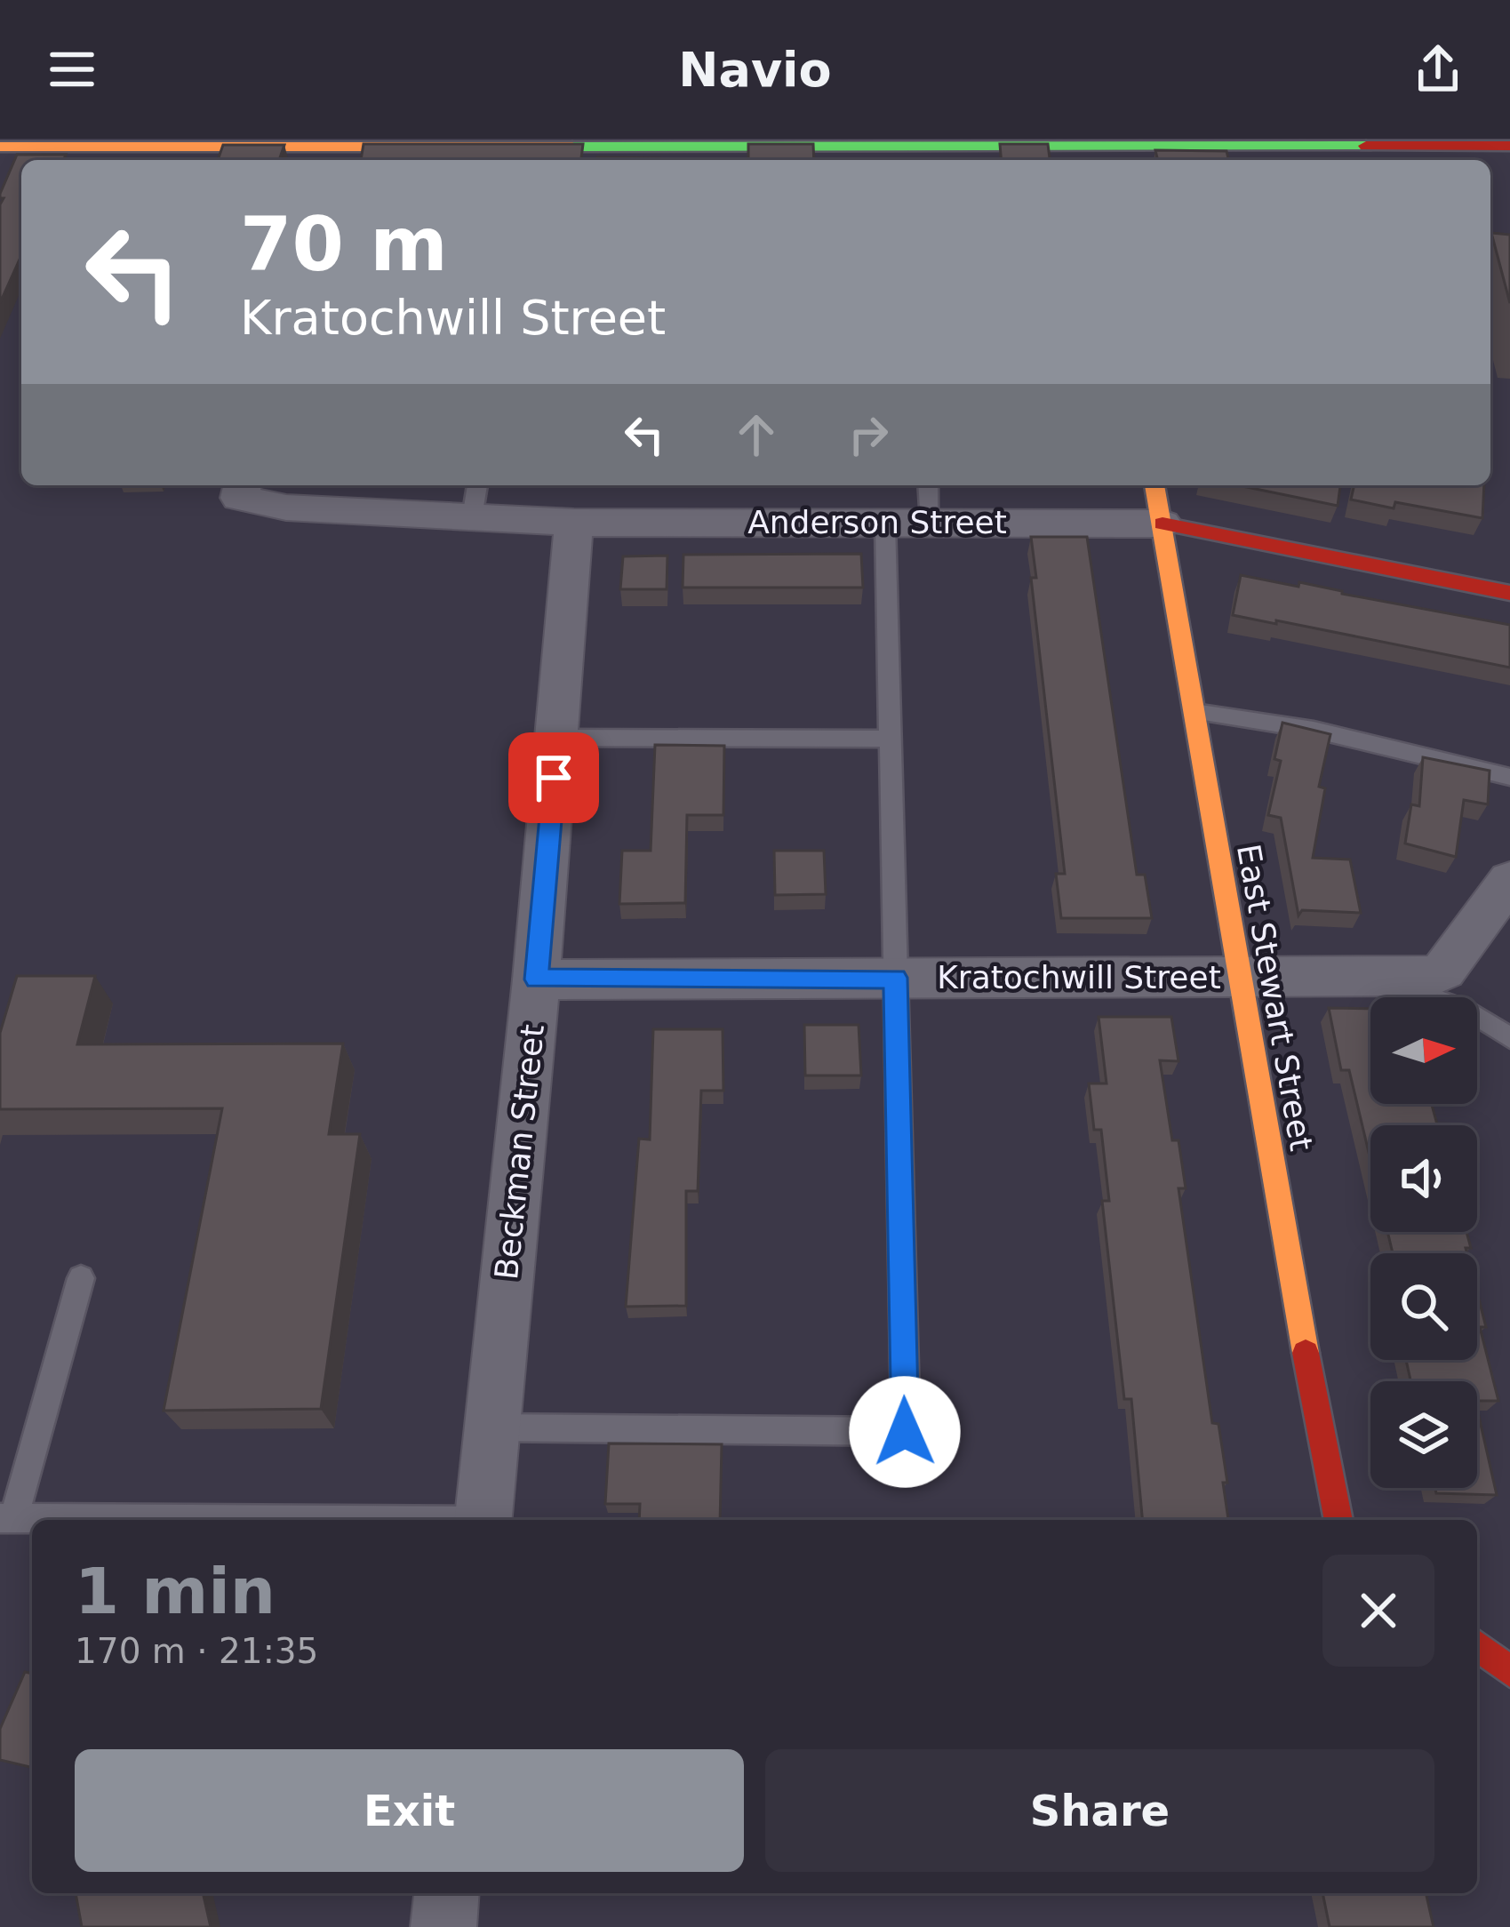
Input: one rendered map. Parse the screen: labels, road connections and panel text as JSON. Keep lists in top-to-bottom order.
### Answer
{
  "streets": {
    "street": [
      "Anderson Street",
      "Kratochwill Street",
      "East Stewart Street",
      "Beckman Street"
    ]
  },
  "crossings": [
    ["Anderson Street", "East Stewart Street"],
    ["Anderson Street", "Beckman Street"],
    ["Kratochwill Street", "East Stewart Street"],
    ["Kratochwill Street", "Beckman Street"]
  ],
  "north": "right",
  "page": {
    "header": "Navio",
    "turn": ["70 m", "Kratochwill Street"],
    "heading": ["1 min", "170 m · 21:35"],
    "buttons": ["Exit", "Share"]
  }
}
